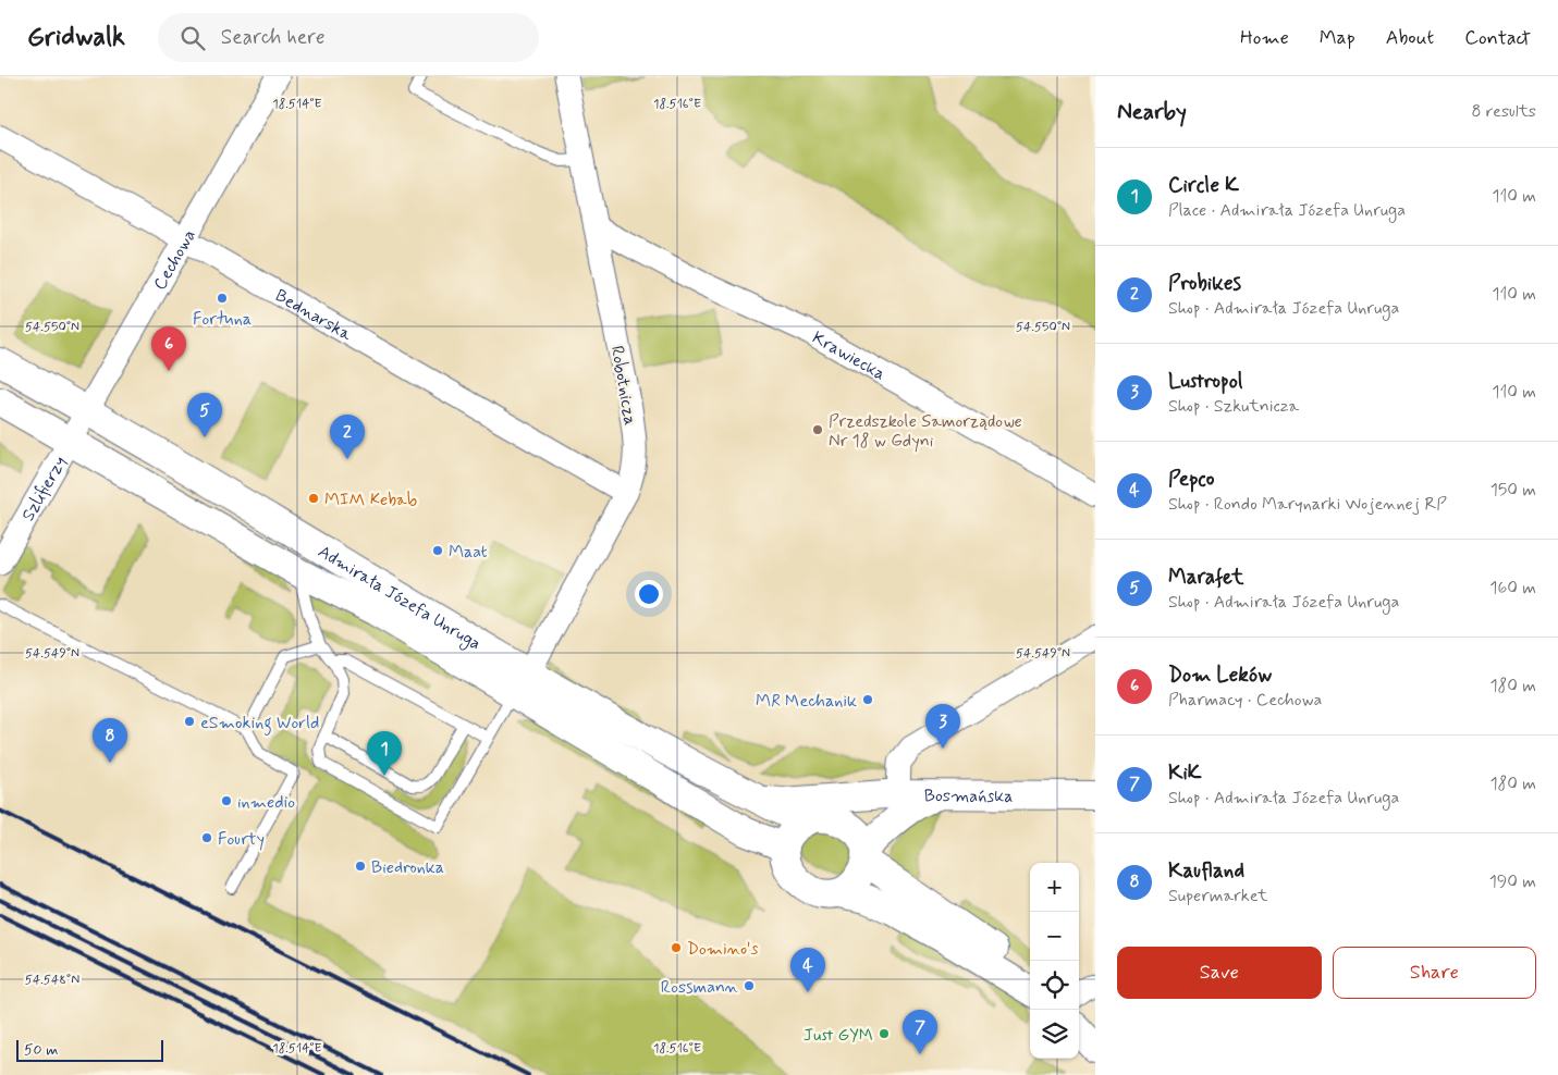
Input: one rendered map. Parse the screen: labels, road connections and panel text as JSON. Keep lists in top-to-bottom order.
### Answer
{
  "streets": {
    "street": [
      "Cechowa",
      "Bednarska",
      "Krawiecka",
      "Robotnicza",
      "Szlifierzy",
      "Admirała Józefa Unruga",
      "Bosmańska"
    ]
  },
  "crossings": [
    ["Cechowa", "Bednarska"],
    ["Cechowa", "Szlifierzy"],
    ["Cechowa", "Admirała Józefa Unruga"],
    ["Bednarska", "Robotnicza"],
    ["Krawiecka", "Robotnicza"],
    ["Robotnicza", "Admirała Józefa Unruga"],
    ["Szlifierzy", "Admirała Józefa Unruga"],
    ["Admirała Józefa Unruga", "Bosmańska"]
  ],
  "places": [
    "Fortuna",
    "Przedszkole Samorządowe Nr 18 w Gdyni",
    "MIM Kebab",
    "Maat",
    "MR Mechanik",
    "eSmoking World",
    "inmedio",
    "Fourty",
    "Biedronka",
    "Domino's",
    "Rossmann",
    "Just GYM"
  ],
  "scale_bar": "50 m",
  "page": {
    "header": "Gridwalk",
    "search": "Search here",
    "nav": [
      "Home",
      "Map",
      "About",
      "Contact"
    ],
    "heading": ["Nearby", "8 results"],
    "list": [
      {
        "mark": "1",
        "name": "Circle K",
        "note": "Place · Admirała Józefa Unruga",
        "value": "110 m"
      },
      {
        "mark": "2",
        "name": "Probikes",
        "note": "Shop · Admirała Józefa Unruga",
        "value": "110 m"
      },
      {
        "mark": "3",
        "name": "Lustropol",
        "note": "Shop · Szkutnicza",
        "value": "110 m"
      },
      {
        "mark": "4",
        "name": "Pepco",
        "note": "Shop · Rondo Marynarki Wojennej RP",
        "value": "150 m"
      },
      {
        "mark": "5",
        "name": "Marafet",
        "note": "Shop · Admirała Józefa Unruga",
        "value": "160 m"
      },
      {
        "mark": "6",
        "name": "Dom Leków",
        "note": "Pharmacy · Cechowa",
        "value": "180 m"
      },
      {
        "mark": "7",
        "name": "KiK",
        "note": "Shop · Admirała Józefa Unruga",
        "value": "180 m"
      },
      {
        "mark": "8",
        "name": "Kaufland",
        "note": "Supermarket",
        "value": "190 m"
      }
    ],
    "pins": [
      "6",
      "5",
      "2",
      "3",
      "8",
      "1",
      "4",
      "7"
    ],
    "map_buttons": ["+", "−"],
    "buttons": ["Save", "Share"],
    "scale": "50 m"
  },
  "coordinates": [
    "18.514°E",
    "18.516°E",
    "54.550°N",
    "54.549°N",
    "54.548°N"
  ]
}
